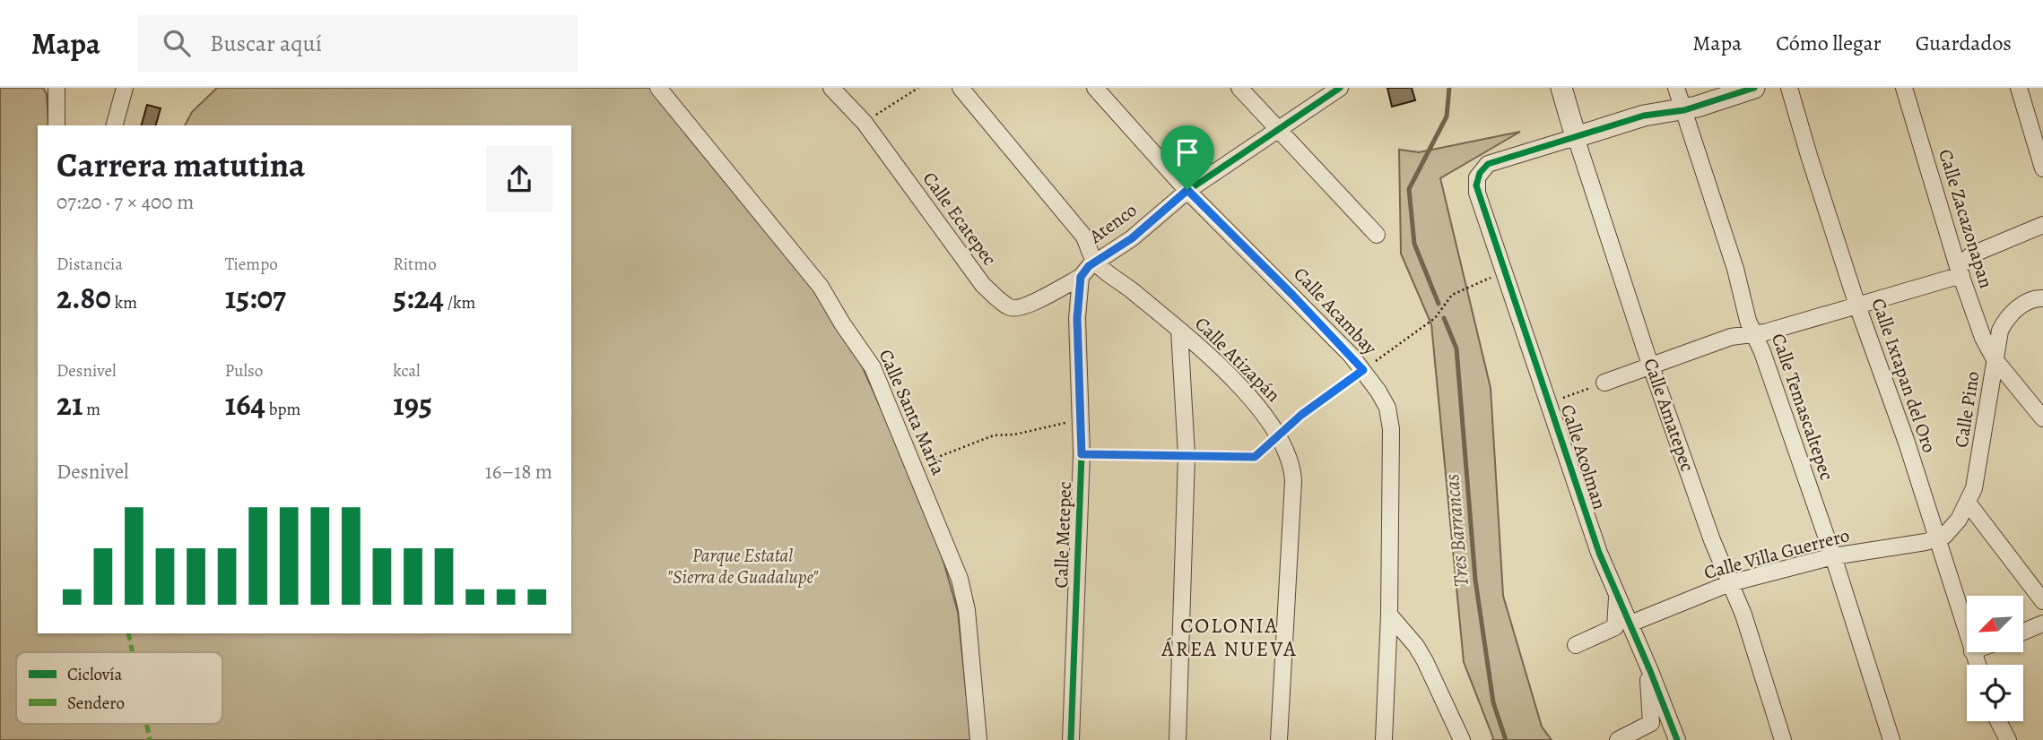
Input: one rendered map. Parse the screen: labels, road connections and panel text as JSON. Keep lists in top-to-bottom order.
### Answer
{
  "streets": {
    "street": [
      "Calle Ecatepec",
      "Calle Zacazonapan",
      "Atenco",
      "Calle Acambay",
      "Calle Atizapán",
      "Calle Ixtapan del Oro",
      "Calle Temascaltepec",
      "Calle Pino",
      "Calle Santa María",
      "Calle Amatepec",
      "Calle Acolman",
      "Calle Metepec",
      "Calle Villa Guerrero"
    ]
  },
  "crossings": [
    ["Calle Ecatepec", "Calle Metepec"],
    ["Calle Zacazonapan", "Calle Pino"],
    ["Atenco", "Calle Acambay"],
    ["Atenco", "Calle Atizapán"],
    ["Calle Ixtapan del Oro", "Calle Pino"],
    ["Calle Ixtapan del Oro", "Calle Villa Guerrero"],
    ["Calle Temascaltepec", "Calle Villa Guerrero"],
    ["Calle Pino", "Calle Villa Guerrero"],
    ["Calle Amatepec", "Calle Acolman"],
    ["Calle Amatepec", "Calle Villa Guerrero"],
    ["Calle Acolman", "Calle Villa Guerrero"]
  ],
  "districts": ["COLONIA ÁREA NUEVA"],
  "water": ["Tres Barrancas"],
  "parks": ["Parque Estatal \"Sierra de Guadalupe\""],
  "legend": ["Ciclovía", "Sendero"],
  "north": "bottom left",
  "page": {
    "header": "Mapa",
    "search": "Buscar aquí",
    "nav": ["Mapa", "Cómo llegar", "Guardados"],
    "heading": ["Carrera matutina", "07:20 · 7 × 400 m"],
    "stats": [
      ["Distancia", "2.80 km"],
      ["Tiempo", "15:07"],
      ["Ritmo", "5:24 /km"],
      ["Desnivel", "21 m"],
      ["Pulso", "164 bpm"],
      ["kcal", "195"]
    ],
    "chart": ["Desnivel", "16–18 m"]
  }
}
